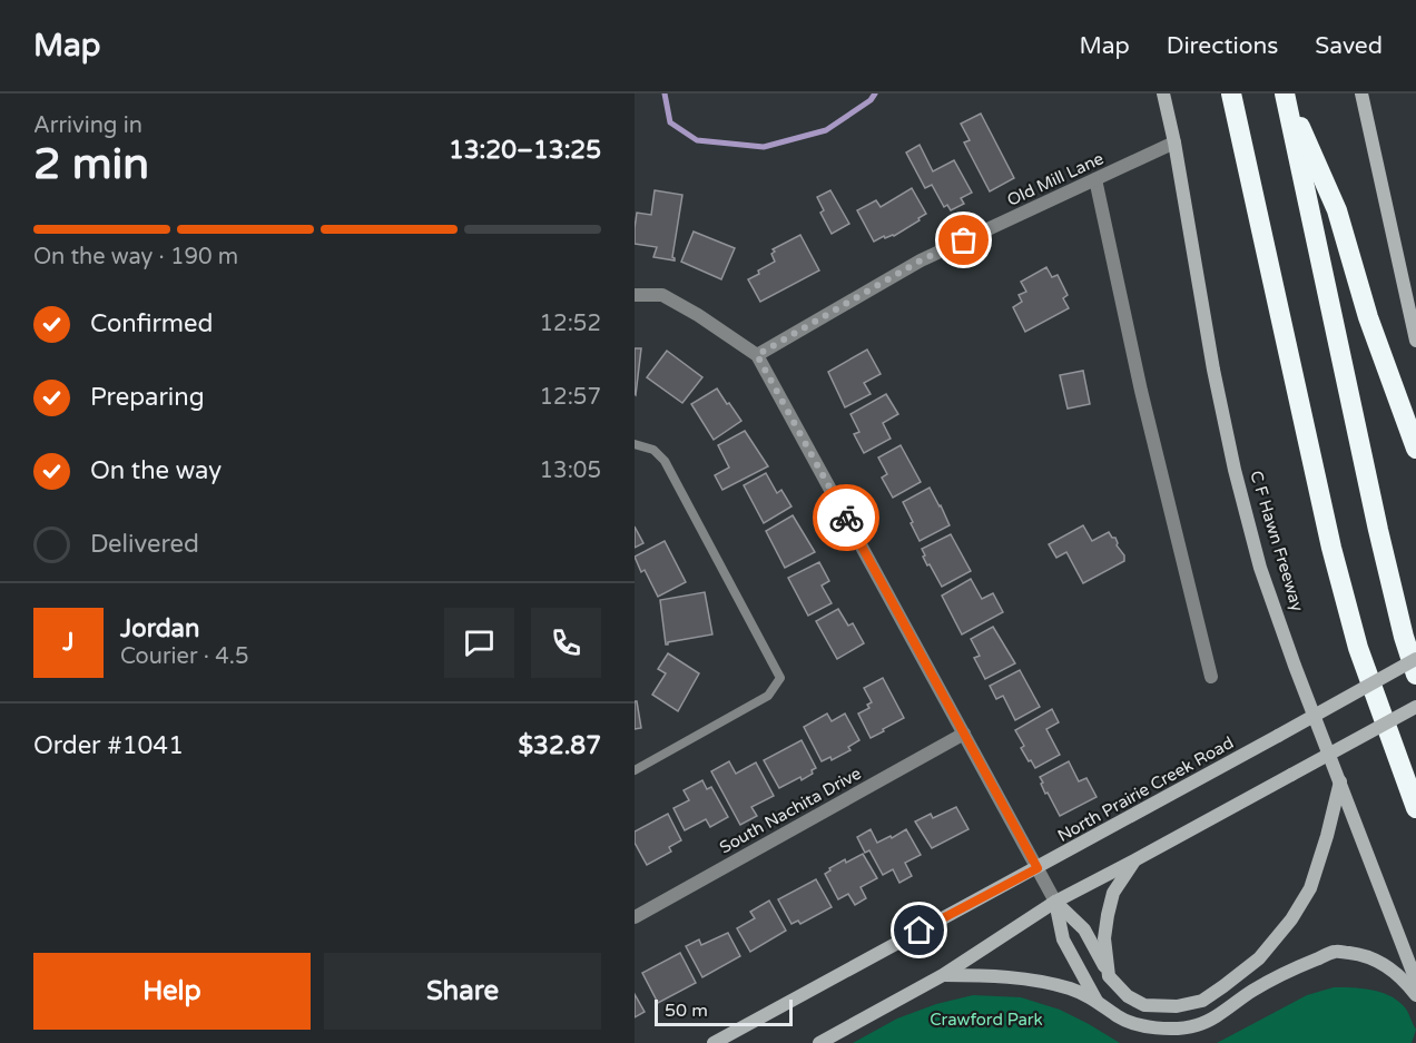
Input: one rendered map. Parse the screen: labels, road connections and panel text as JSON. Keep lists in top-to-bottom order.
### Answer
{
  "streets": {
    "main road": ["C F Hawn Freeway", "North Prairie Creek Road"],
    "street": ["Old Mill Lane", "South Nachita Drive"]
  },
  "crossings": [
    ["Old Mill Lane", "C F Hawn Freeway"]
  ],
  "parks": ["Crawford Park"],
  "scale_bar": "50 m",
  "page": {
    "header": "Map",
    "nav": ["Map", "Directions", "Saved"],
    "heading": ["2 min", "Arriving in", "13:20–13:25"],
    "panel": [
      "Jordan",
      "Courier · 4.5",
      "Order #1041",
      "$32.87"
    ],
    "bar": "On the way · 190 m",
    "list": [
      ["Confirmed", "12:52"],
      ["Preparing", "12:57"],
      ["On the way", "13:05"],
      "Delivered"
    ],
    "round": "J",
    "buttons": ["Help", "Share"],
    "scale": "50 m"
  }
}
